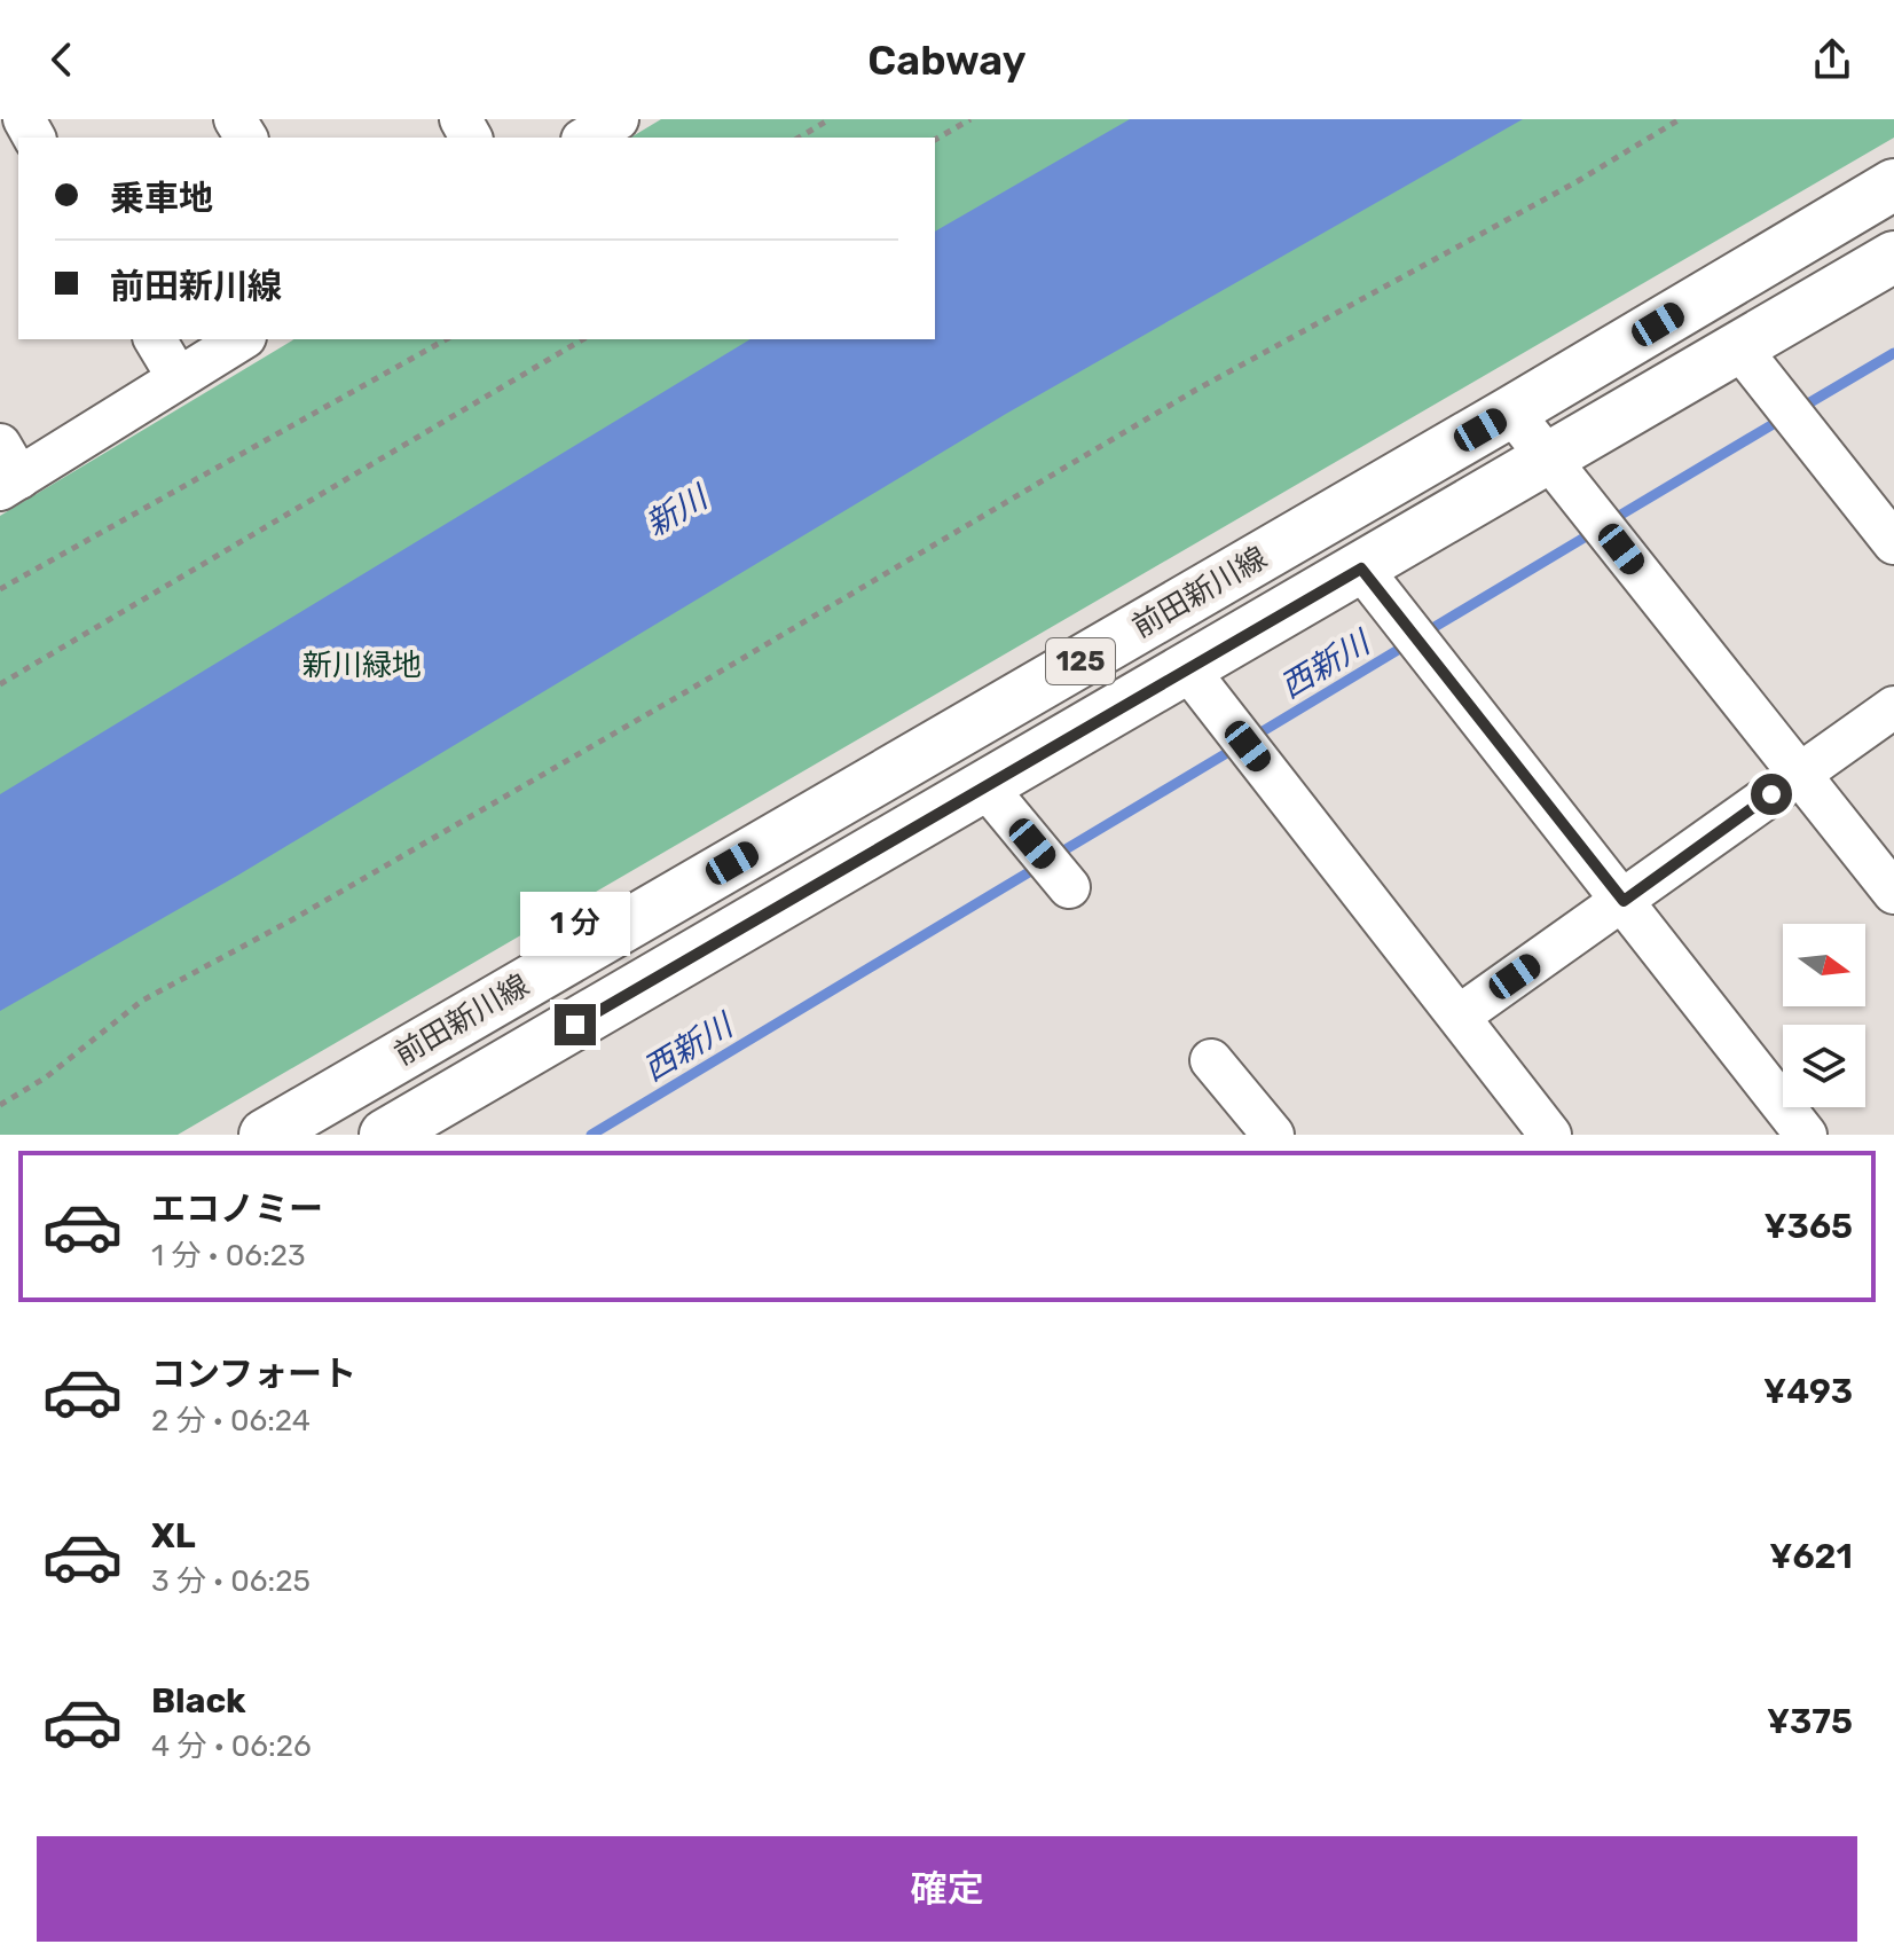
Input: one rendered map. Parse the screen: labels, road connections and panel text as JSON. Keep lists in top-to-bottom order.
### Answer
{
  "streets": {
    "main road": ["前田新川線", "125"]
  },
  "water": ["新川", "西新川"],
  "parks": ["新川緑地"],
  "north": "right",
  "page": {
    "header": "Cabway",
    "banner": ["乗車地", "前田新川線"],
    "bubble": "1 分",
    "list": [
      {
        "name": "エコノミー",
        "note": "1 分 · 06:23",
        "value": "¥365"
      },
      {
        "name": "コンフォート",
        "note": "2 分 · 06:24",
        "value": "¥493"
      },
      {
        "name": "XL",
        "note": "3 分 · 06:25",
        "value": "¥621"
      },
      {
        "name": "Black",
        "note": "4 分 · 06:26",
        "value": "¥375"
      }
    ],
    "buttons": "確定"
  }
}
